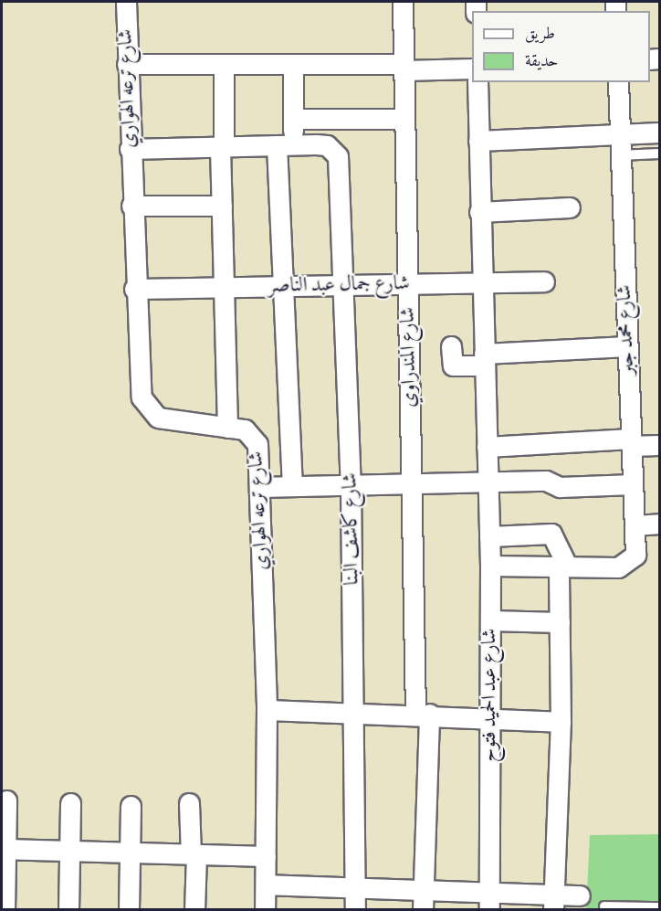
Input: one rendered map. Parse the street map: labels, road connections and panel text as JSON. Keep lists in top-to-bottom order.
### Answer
{
  "streets": {
    "street": [
      "شارع ترعه الهواري",
      "شارع جمال عبد الناصر",
      "شارع محمد جبر",
      "شارع المندراوي",
      "شارع كاشف البنا",
      "شارع عبد الحميد فتوح"
    ]
  },
  "crossings": [
    ["شارع ترعه الهواري", "شارع جمال عبد الناصر"],
    ["شارع جمال عبد الناصر", "شارع المندراوي"],
    ["شارع جمال عبد الناصر", "شارع كاشف البنا"],
    ["شارع جمال عبد الناصر", "شارع عبد الحميد فتوح"]
  ],
  "legend": ["طريق", "حديقة"]
}
